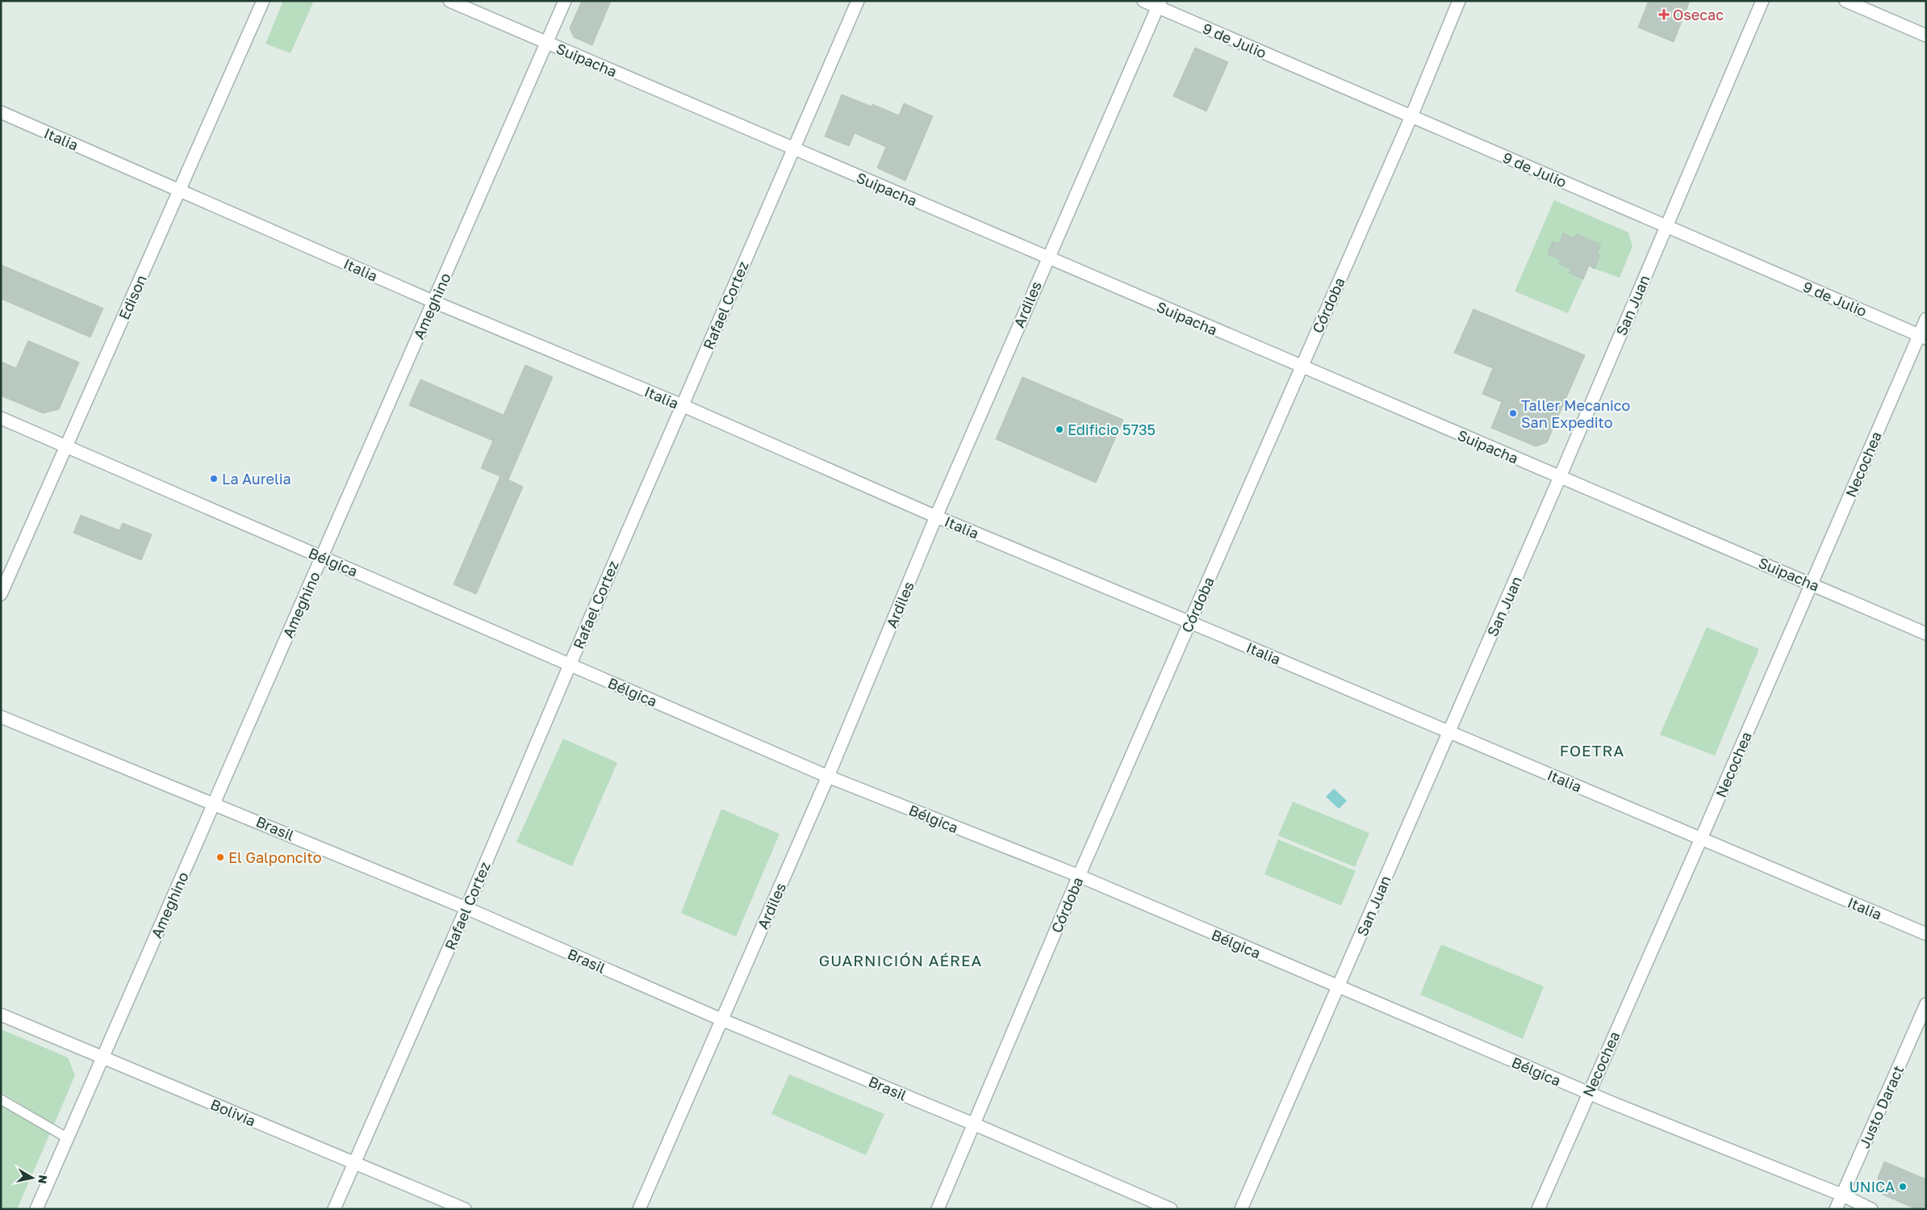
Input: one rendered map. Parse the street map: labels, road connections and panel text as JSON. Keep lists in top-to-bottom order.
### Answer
{
  "streets": {
    "street": [
      "9 de Julio",
      "Suipacha",
      "Italia",
      "Edison",
      "Ardiles",
      "Rafael Cortez",
      "Córdoba",
      "San Juan",
      "Ameghino",
      "Necochea",
      "Bélgica",
      "Brasil",
      "Justo Daract",
      "Bolivia"
    ]
  },
  "crossings": [
    ["9 de Julio", "Ardiles"],
    ["9 de Julio", "Córdoba"],
    ["9 de Julio", "San Juan"],
    ["9 de Julio", "Necochea"],
    ["Suipacha", "Ardiles"],
    ["Suipacha", "Rafael Cortez"],
    ["Suipacha", "Córdoba"],
    ["Suipacha", "San Juan"],
    ["Suipacha", "Ameghino"],
    ["Suipacha", "Necochea"],
    ["Italia", "Edison"],
    ["Italia", "Ardiles"],
    ["Italia", "Rafael Cortez"],
    ["Italia", "Córdoba"],
    ["Italia", "San Juan"],
    ["Italia", "Ameghino"],
    ["Italia", "Necochea"],
    ["Edison", "Bélgica"],
    ["Ardiles", "Bélgica"],
    ["Ardiles", "Brasil"],
    ["Rafael Cortez", "Bélgica"],
    ["Rafael Cortez", "Brasil"],
    ["Rafael Cortez", "Bolivia"],
    ["Córdoba", "Bélgica"],
    ["Córdoba", "Brasil"],
    ["San Juan", "Bélgica"],
    ["Ameghino", "Bélgica"],
    ["Ameghino", "Brasil"],
    ["Ameghino", "Bolivia"],
    ["Necochea", "Bélgica"],
    ["Bélgica", "Justo Daract"]
  ],
  "districts": ["FOETRA", "GUARNICIÓN AÉREA"],
  "places": {
    "health": ["Osecac"],
    "other": [
      "Taller Mecanico San Expedito",
      "Edificio 5735",
      "La Aurelia",
      "El Galponcito",
      "UNICA"
    ]
  },
  "north": "right"
}
